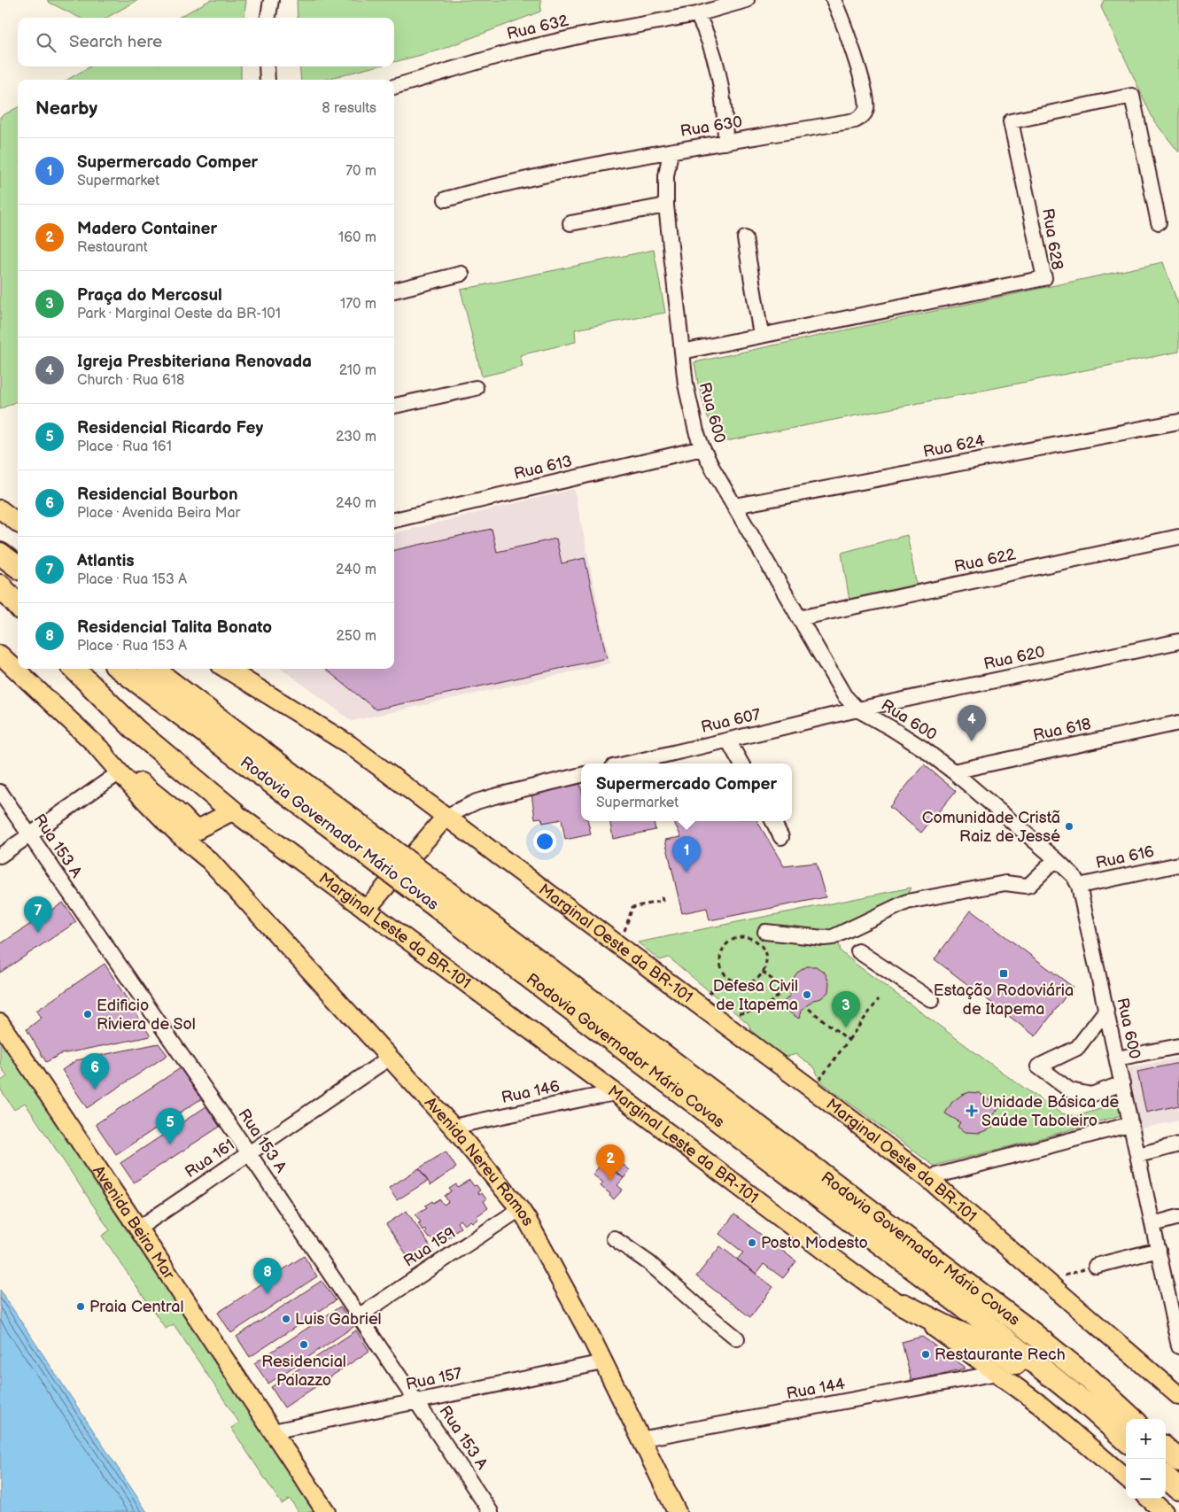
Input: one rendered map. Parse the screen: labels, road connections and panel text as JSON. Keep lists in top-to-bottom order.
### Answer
{
  "streets": {
    "highway": ["Rodovia Governador Mário Covas"],
    "main road": [
      "Marginal Leste da BR-101",
      "Marginal Oeste da BR-101",
      "Avenida Nereu Ramos",
      "Avenida Beira Mar"
    ],
    "street": [
      "Rua 632",
      "Rua 630",
      "Rua 628",
      "Rua 600",
      "Rua 624",
      "Rua 613",
      "Rua 622",
      "Rua 620",
      "Rua 607",
      "Rua 618",
      "Rua 153 A",
      "Rua 616",
      "Rua 146",
      "Rua 161",
      "Rua 159",
      "Rua 157",
      "Rua 144"
    ]
  },
  "crossings": [
    ["Rua 630", "Rua 600"],
    ["Rua 628", "Rua 600"],
    ["Rua 600", "Rua 624"],
    ["Rua 600", "Rua 613"],
    ["Rua 600", "Rua 622"],
    ["Rua 600", "Rua 620"],
    ["Rua 600", "Rua 607"],
    ["Rua 600", "Rua 618"],
    ["Rua 600", "Rua 616"],
    ["Rua 620", "Rua 607"],
    ["Rua 153 A", "Rua 161"],
    ["Rua 153 A", "Rua 159"],
    ["Rua 153 A", "Rua 157"],
    ["Marginal Leste da BR-101", "Rua 146"],
    ["Marginal Leste da BR-101", "Rua 144"],
    ["Rua 146", "Avenida Nereu Ramos"],
    ["Rua 161", "Avenida Nereu Ramos"],
    ["Rua 161", "Avenida Beira Mar"],
    ["Avenida Nereu Ramos", "Rua 159"],
    ["Avenida Nereu Ramos", "Rua 157"],
    ["Avenida Nereu Ramos", "Rua 144"],
    ["Avenida Beira Mar", "Rua 157"]
  ],
  "places": {
    "other": [
      "Comunidade Cristã Raiz de Jessé",
      "Defesa Civil de Itapema",
      "Edificio Riviera de Sol",
      "Posto Modesto",
      "Praia Central",
      "Luis Gabriel",
      "Residencial Palazzo",
      "Restaurante Rech"
    ],
    "transit": ["Estação Rodoviária de Itapema"],
    "health": ["Unidade Básica de Saúde Taboleiro"]
  },
  "page": {
    "search": "Search here",
    "heading": ["Nearby", "8 results"],
    "list": [
      {
        "mark": "1",
        "name": "Supermercado Comper",
        "note": "Supermarket",
        "value": "70 m"
      },
      {
        "mark": "2",
        "name": "Madero Container",
        "note": "Restaurant",
        "value": "160 m"
      },
      {
        "mark": "3",
        "name": "Praça do Mercosul",
        "note": "Park · Marginal Oeste da BR-101",
        "value": "170 m"
      },
      {
        "mark": "4",
        "name": "Igreja Presbiteriana Renovada",
        "note": "Church · Rua 618",
        "value": "210 m"
      },
      {
        "mark": "5",
        "name": "Residencial Ricardo Fey",
        "note": "Place · Rua 161",
        "value": "230 m"
      },
      {
        "mark": "6",
        "name": "Residencial Bourbon",
        "note": "Place · Avenida Beira Mar",
        "value": "240 m"
      },
      {
        "mark": "7",
        "name": "Atlantis",
        "note": "Place · Rua 153 A",
        "value": "240 m"
      },
      {
        "mark": "8",
        "name": "Residencial Talita Bonato",
        "note": "Place · Rua 153 A",
        "value": "250 m"
      }
    ],
    "pins": [
      "4",
      "1",
      "7",
      "3",
      "6",
      "5",
      "2",
      "8"
    ],
    "popup": ["Supermercado Comper", "Supermarket"],
    "map_buttons": ["+", "−"]
  }
}
